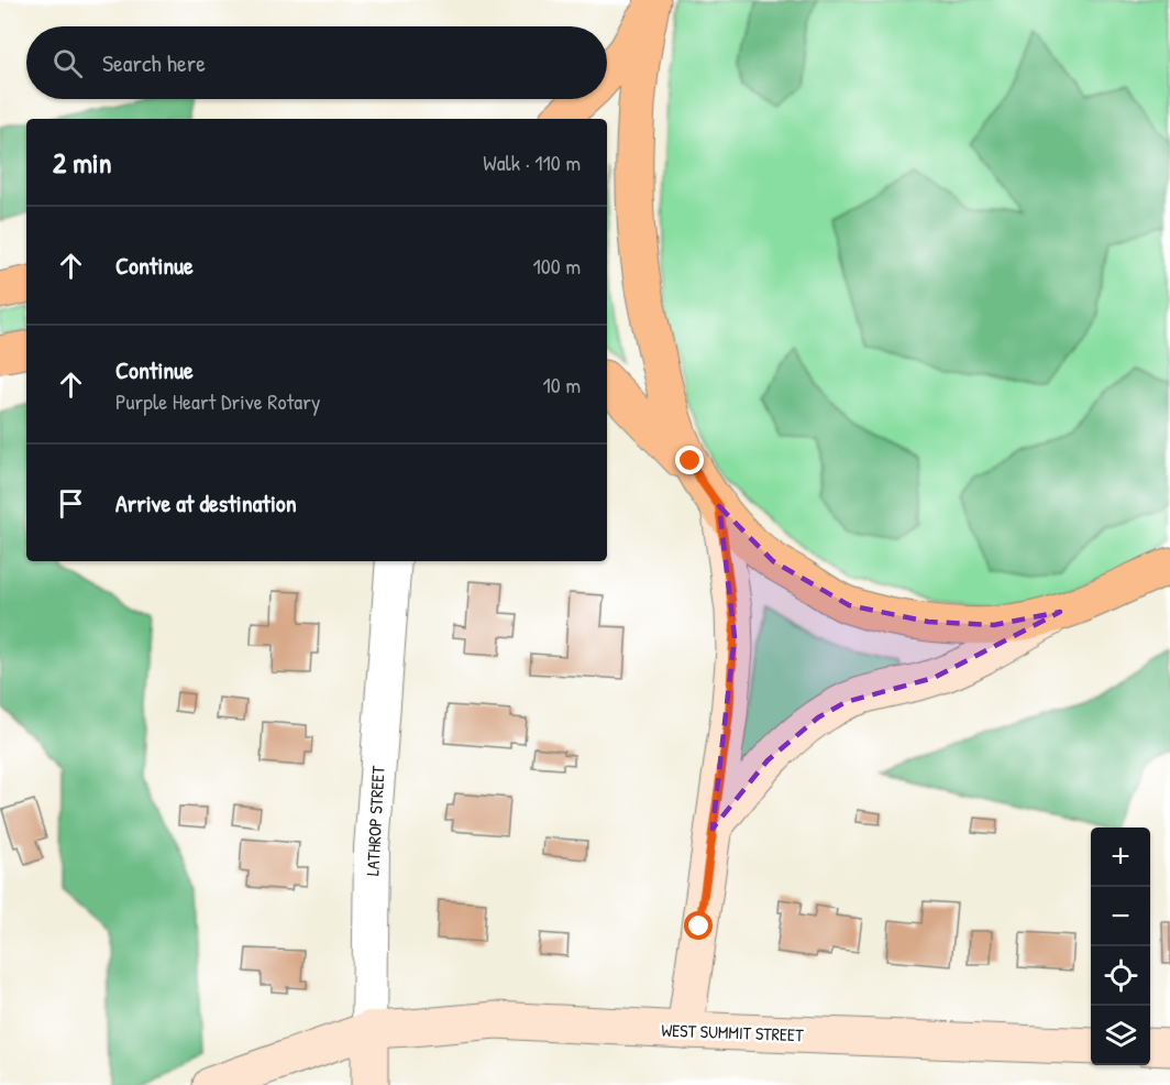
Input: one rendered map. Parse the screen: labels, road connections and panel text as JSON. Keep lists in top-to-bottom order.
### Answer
{
  "streets": {
    "street": ["LATHROP STREET", "WEST SUMMIT STREET"]
  },
  "crossings": [
    ["LATHROP STREET", "WEST SUMMIT STREET"]
  ],
  "page": {
    "search": "Search here",
    "heading": ["2 min", "Walk · 110 m"],
    "list": [
      ["Continue", "100 m"],
      ["Continue", "Purple Heart Drive Rotary", "10 m"],
      "Arrive at destination"
    ],
    "map_buttons": ["+", "−"]
  }
}
